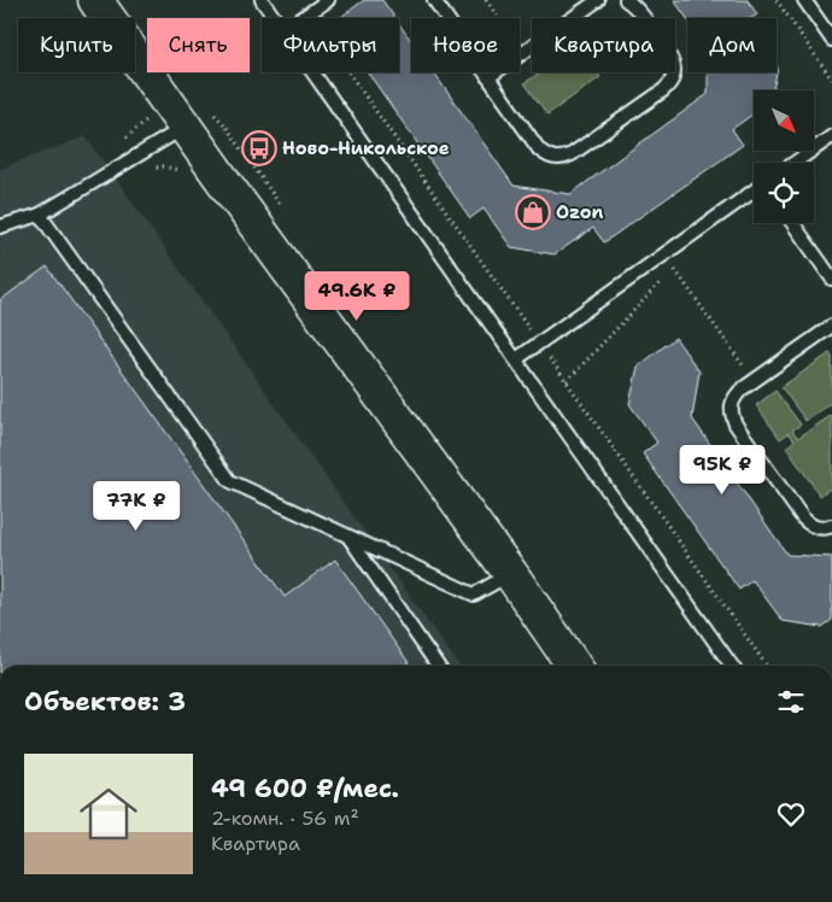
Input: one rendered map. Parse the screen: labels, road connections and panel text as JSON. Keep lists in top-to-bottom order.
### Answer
{
  "places": {
    "bus stop": ["Ново-Никольское"],
    "shop": ["Ozon"]
  },
  "north": "bottom right",
  "page": {
    "chip": [
      "Купить",
      "Снять",
      "Фильтры",
      "Новое",
      "Квартира",
      "Дом"
    ],
    "price": ["49.6K ₽", "95K ₽", "77K ₽"],
    "heading": "Объектов: 3",
    "list": [
      {
        "name": "49 600 ₽/мес.",
        "note": "2-комн. · 56 m² · Квартира"
      }
    ]
  }
}
